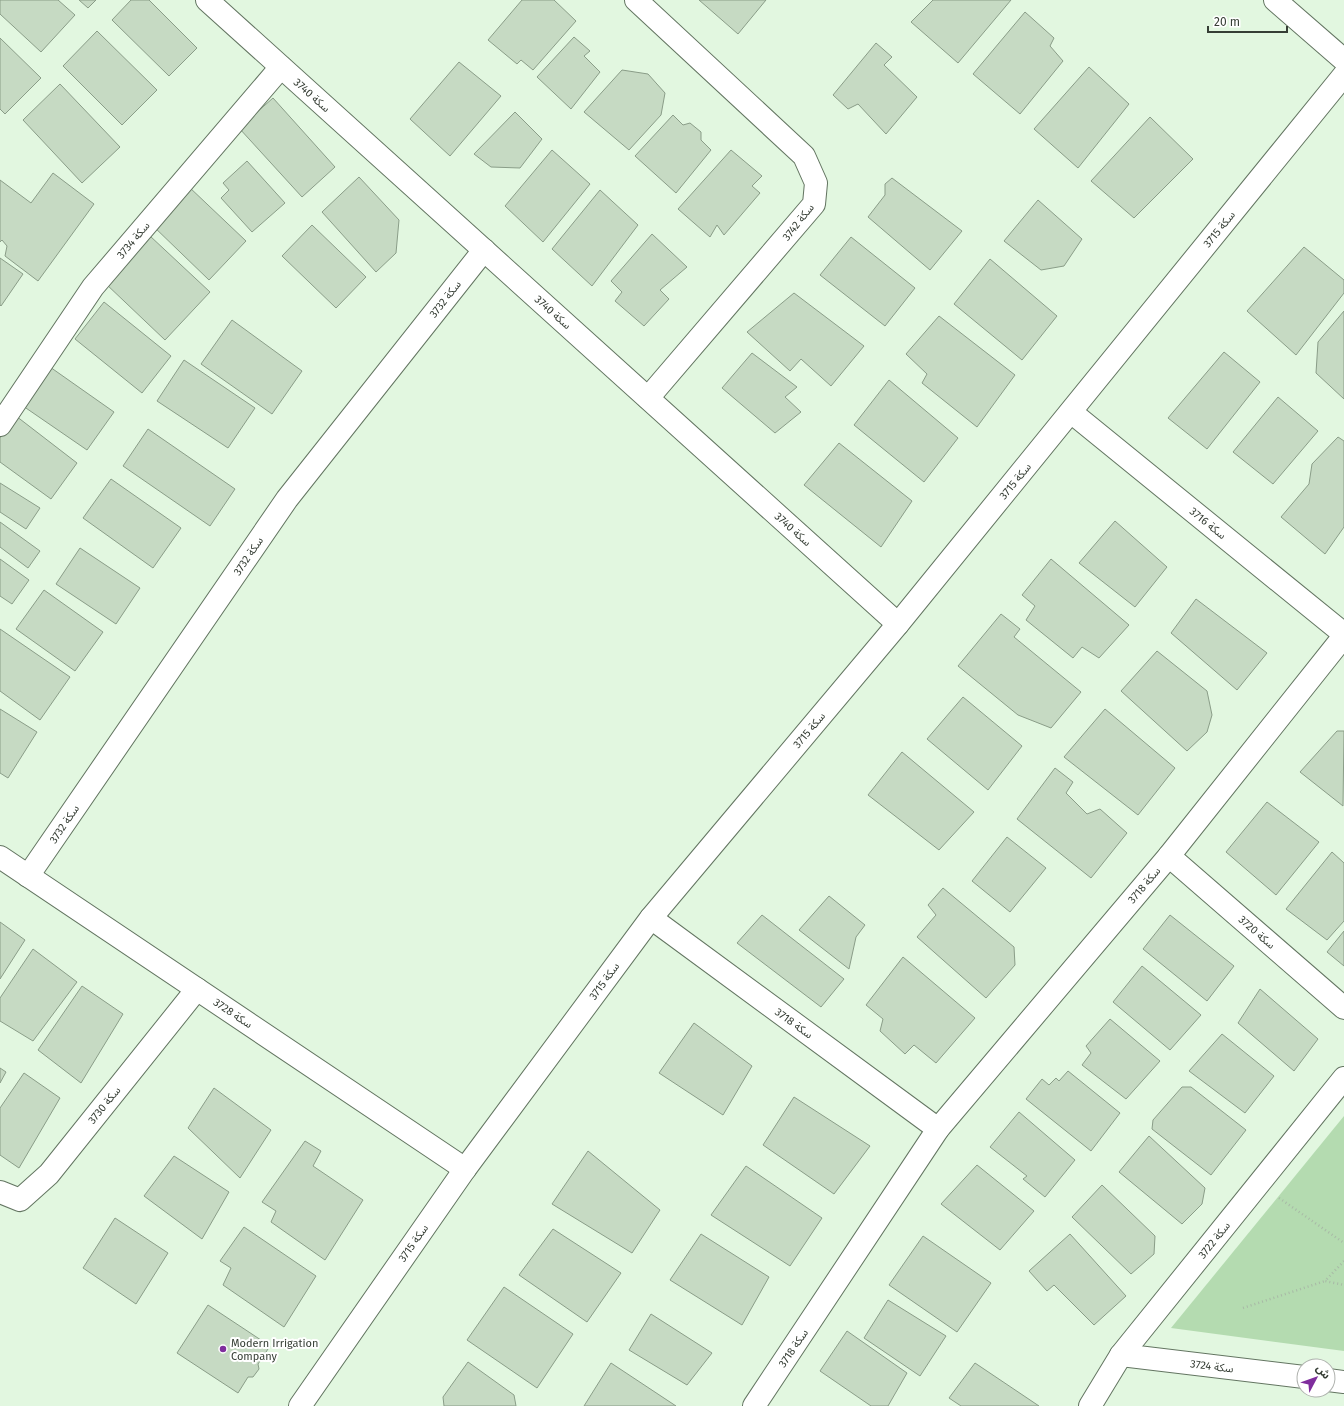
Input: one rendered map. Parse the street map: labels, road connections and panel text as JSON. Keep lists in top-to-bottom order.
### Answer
{
  "streets": {
    "street": [
      "سكة 3740",
      "سكة 3742",
      "سكة 3715",
      "سكة 3734",
      "سكة 3732",
      "سكة 3716",
      "سكة 3718",
      "سكة 3720",
      "سكة 3728",
      "سكة 3730",
      "سكة 3722",
      "سكة 3724"
    ]
  },
  "crossings": [
    ["سكة 3740", "سكة 3742"],
    ["سكة 3740", "سكة 3715"],
    ["سكة 3740", "سكة 3734"],
    ["سكة 3740", "سكة 3732"],
    ["سكة 3715", "سكة 3716"],
    ["سكة 3715", "سكة 3718"],
    ["سكة 3715", "سكة 3728"],
    ["سكة 3732", "سكة 3728"],
    ["سكة 3716", "سكة 3718"],
    ["سكة 3718", "سكة 3720"],
    ["سكة 3728", "سكة 3730"],
    ["سكة 3722", "سكة 3724"]
  ],
  "places": ["Modern Irrigation Company"],
  "scale_bar": "20 m",
  "north": "top right"
}
